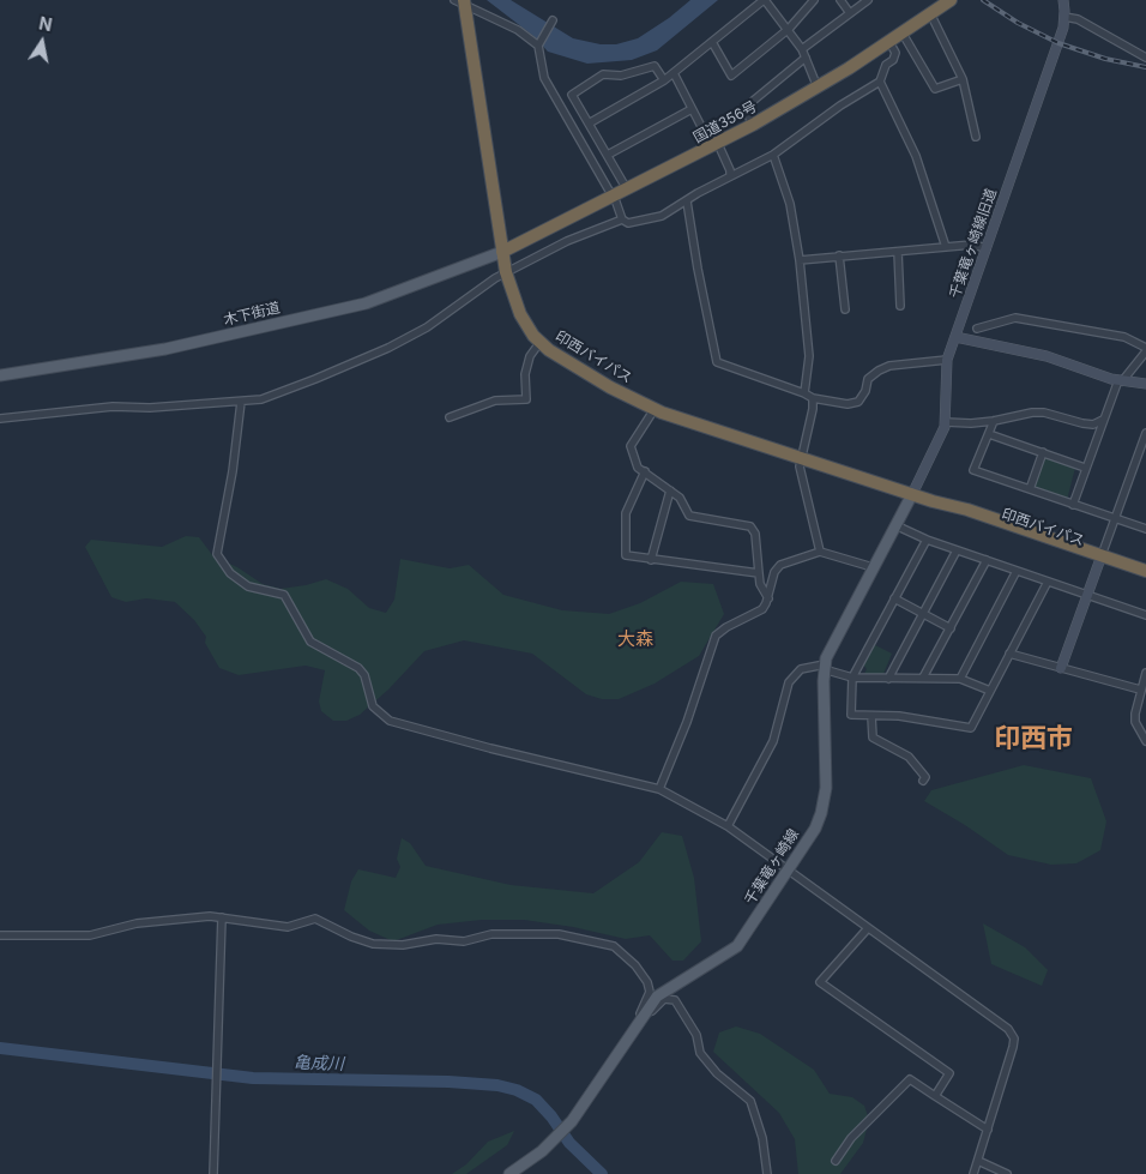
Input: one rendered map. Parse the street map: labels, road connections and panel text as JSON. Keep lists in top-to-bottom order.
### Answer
{
  "streets": {
    "highway": ["国道356号", "印西バイパス"],
    "main road": ["木下街道", "千葉竜ヶ崎線"],
    "street": ["千葉竜ヶ崎線旧道"]
  },
  "crossings": [
    ["国道356号", "木下街道"],
    ["国道356号", "印西バイパス"],
    ["千葉竜ヶ崎線旧道", "印西バイパス"],
    ["千葉竜ヶ崎線旧道", "千葉竜ヶ崎線"],
    ["木下街道", "印西バイパス"],
    ["印西バイパス", "千葉竜ヶ崎線"]
  ],
  "districts": ["大森", "印西市"],
  "water": ["亀成川"],
  "north": "top"
}
